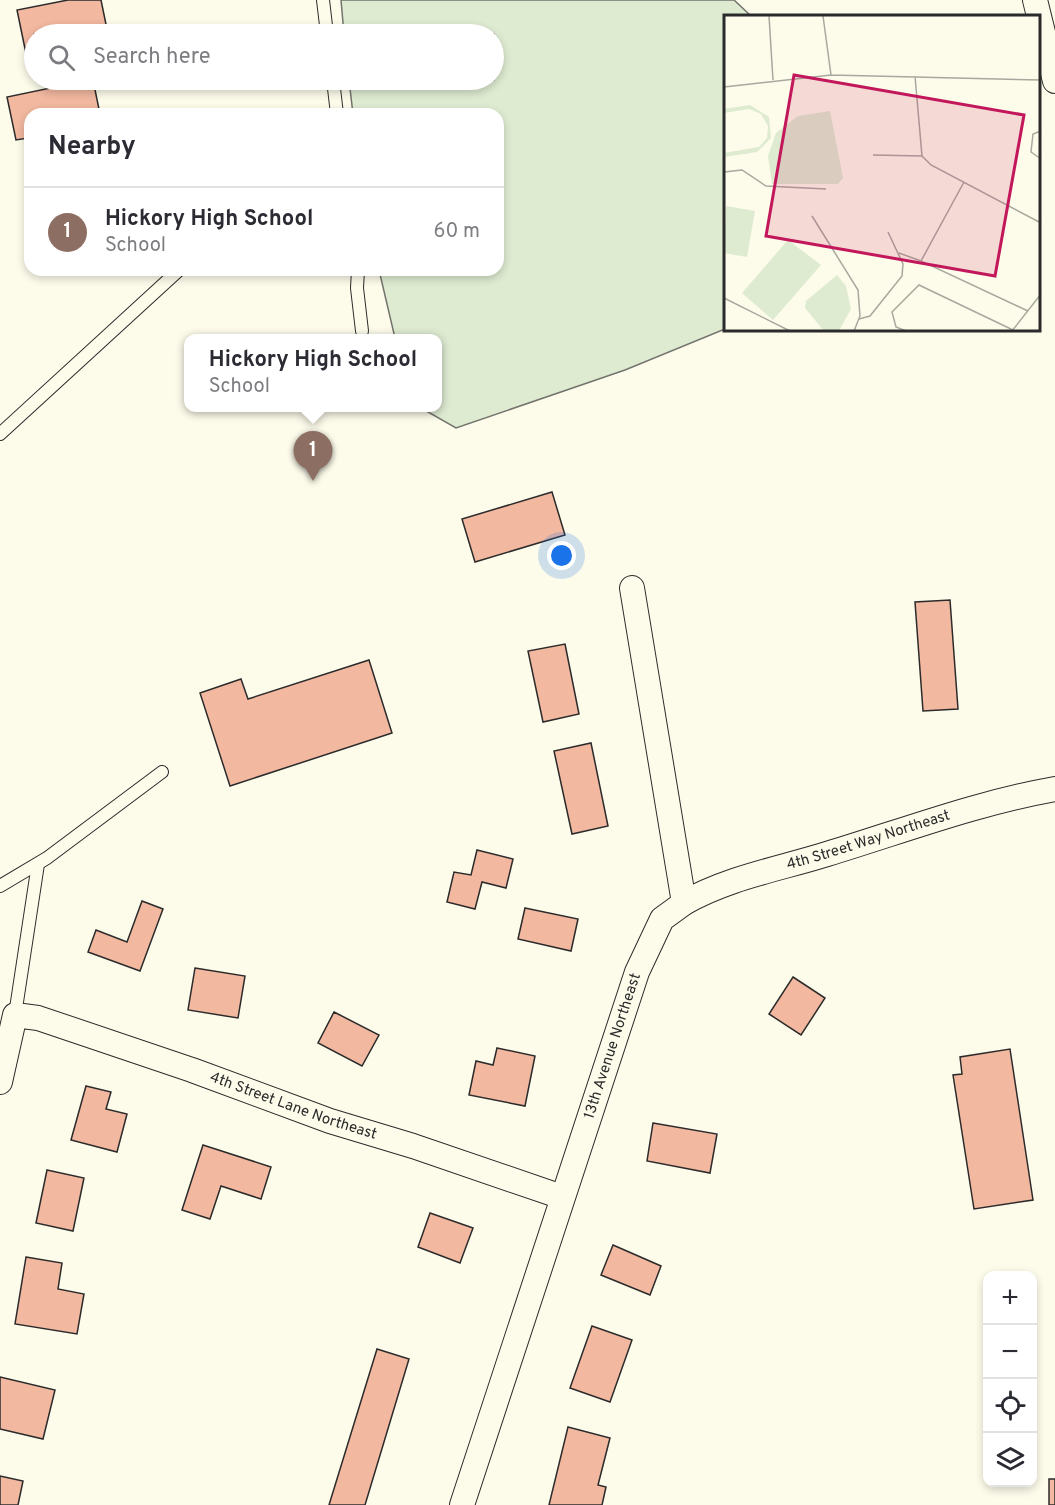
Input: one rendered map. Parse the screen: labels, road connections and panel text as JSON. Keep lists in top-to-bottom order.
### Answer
{
  "streets": {
    "street": ["4th Street Way Northeast", "13th Avenue Northeast", "4th Street Lane Northeast"]
  },
  "crossings": [
    ["4th Street Way Northeast", "13th Avenue Northeast"],
    ["13th Avenue Northeast", "4th Street Lane Northeast"]
  ],
  "page": {
    "search": "Search here",
    "heading": "Nearby",
    "list": [
      {
        "mark": "1",
        "name": "Hickory High School",
        "note": "School",
        "value": "60 m"
      }
    ],
    "popup": ["Hickory High School", "School"],
    "pins": "1",
    "map_buttons": ["+", "−"]
  }
}
